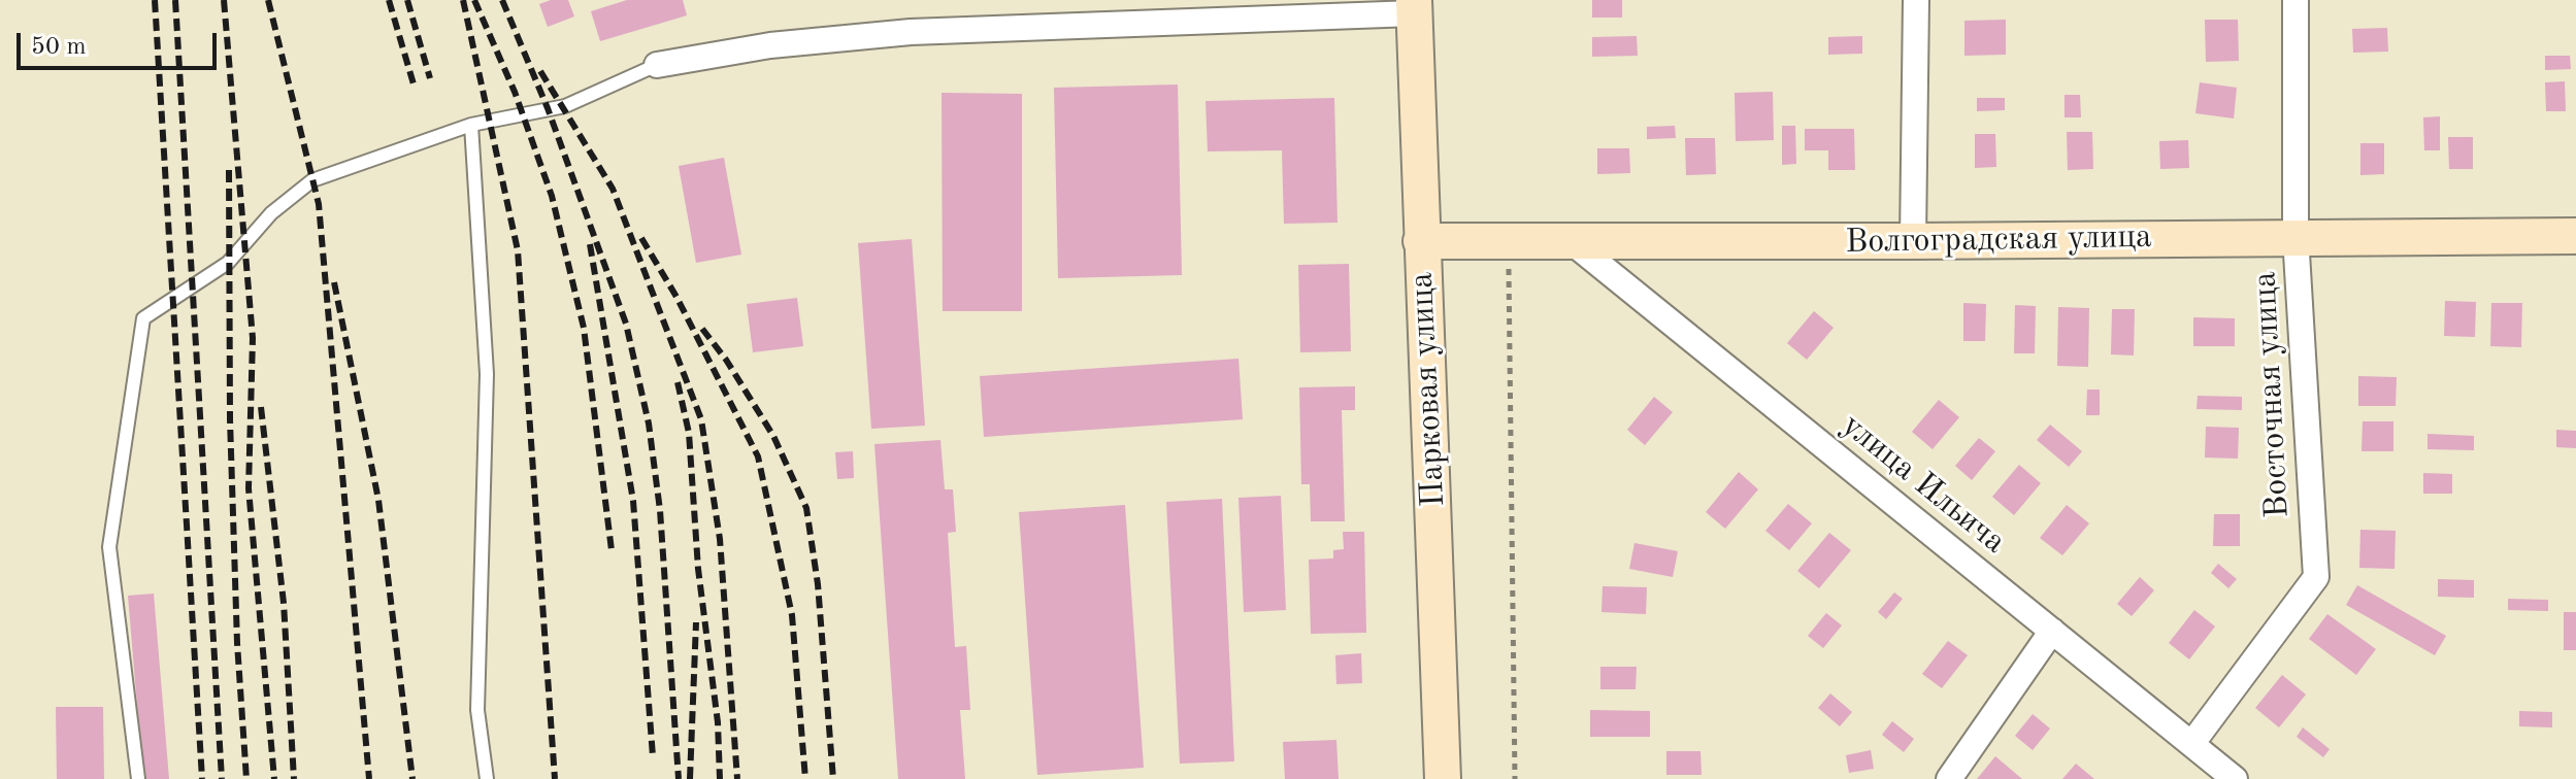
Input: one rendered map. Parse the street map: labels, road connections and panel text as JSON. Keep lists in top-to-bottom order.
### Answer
{
  "streets": {
    "main road": ["Волгоградская улица", "Парковая улица"],
    "street": ["Восточная улица", "улица Ильича"]
  },
  "crossings": [
    ["Волгоградская улица", "Парковая улица"],
    ["Волгоградская улица", "Восточная улица"],
    ["Волгоградская улица", "улица Ильича"],
    ["Восточная улица", "улица Ильича"]
  ],
  "scale_bar": "50 m"
}
